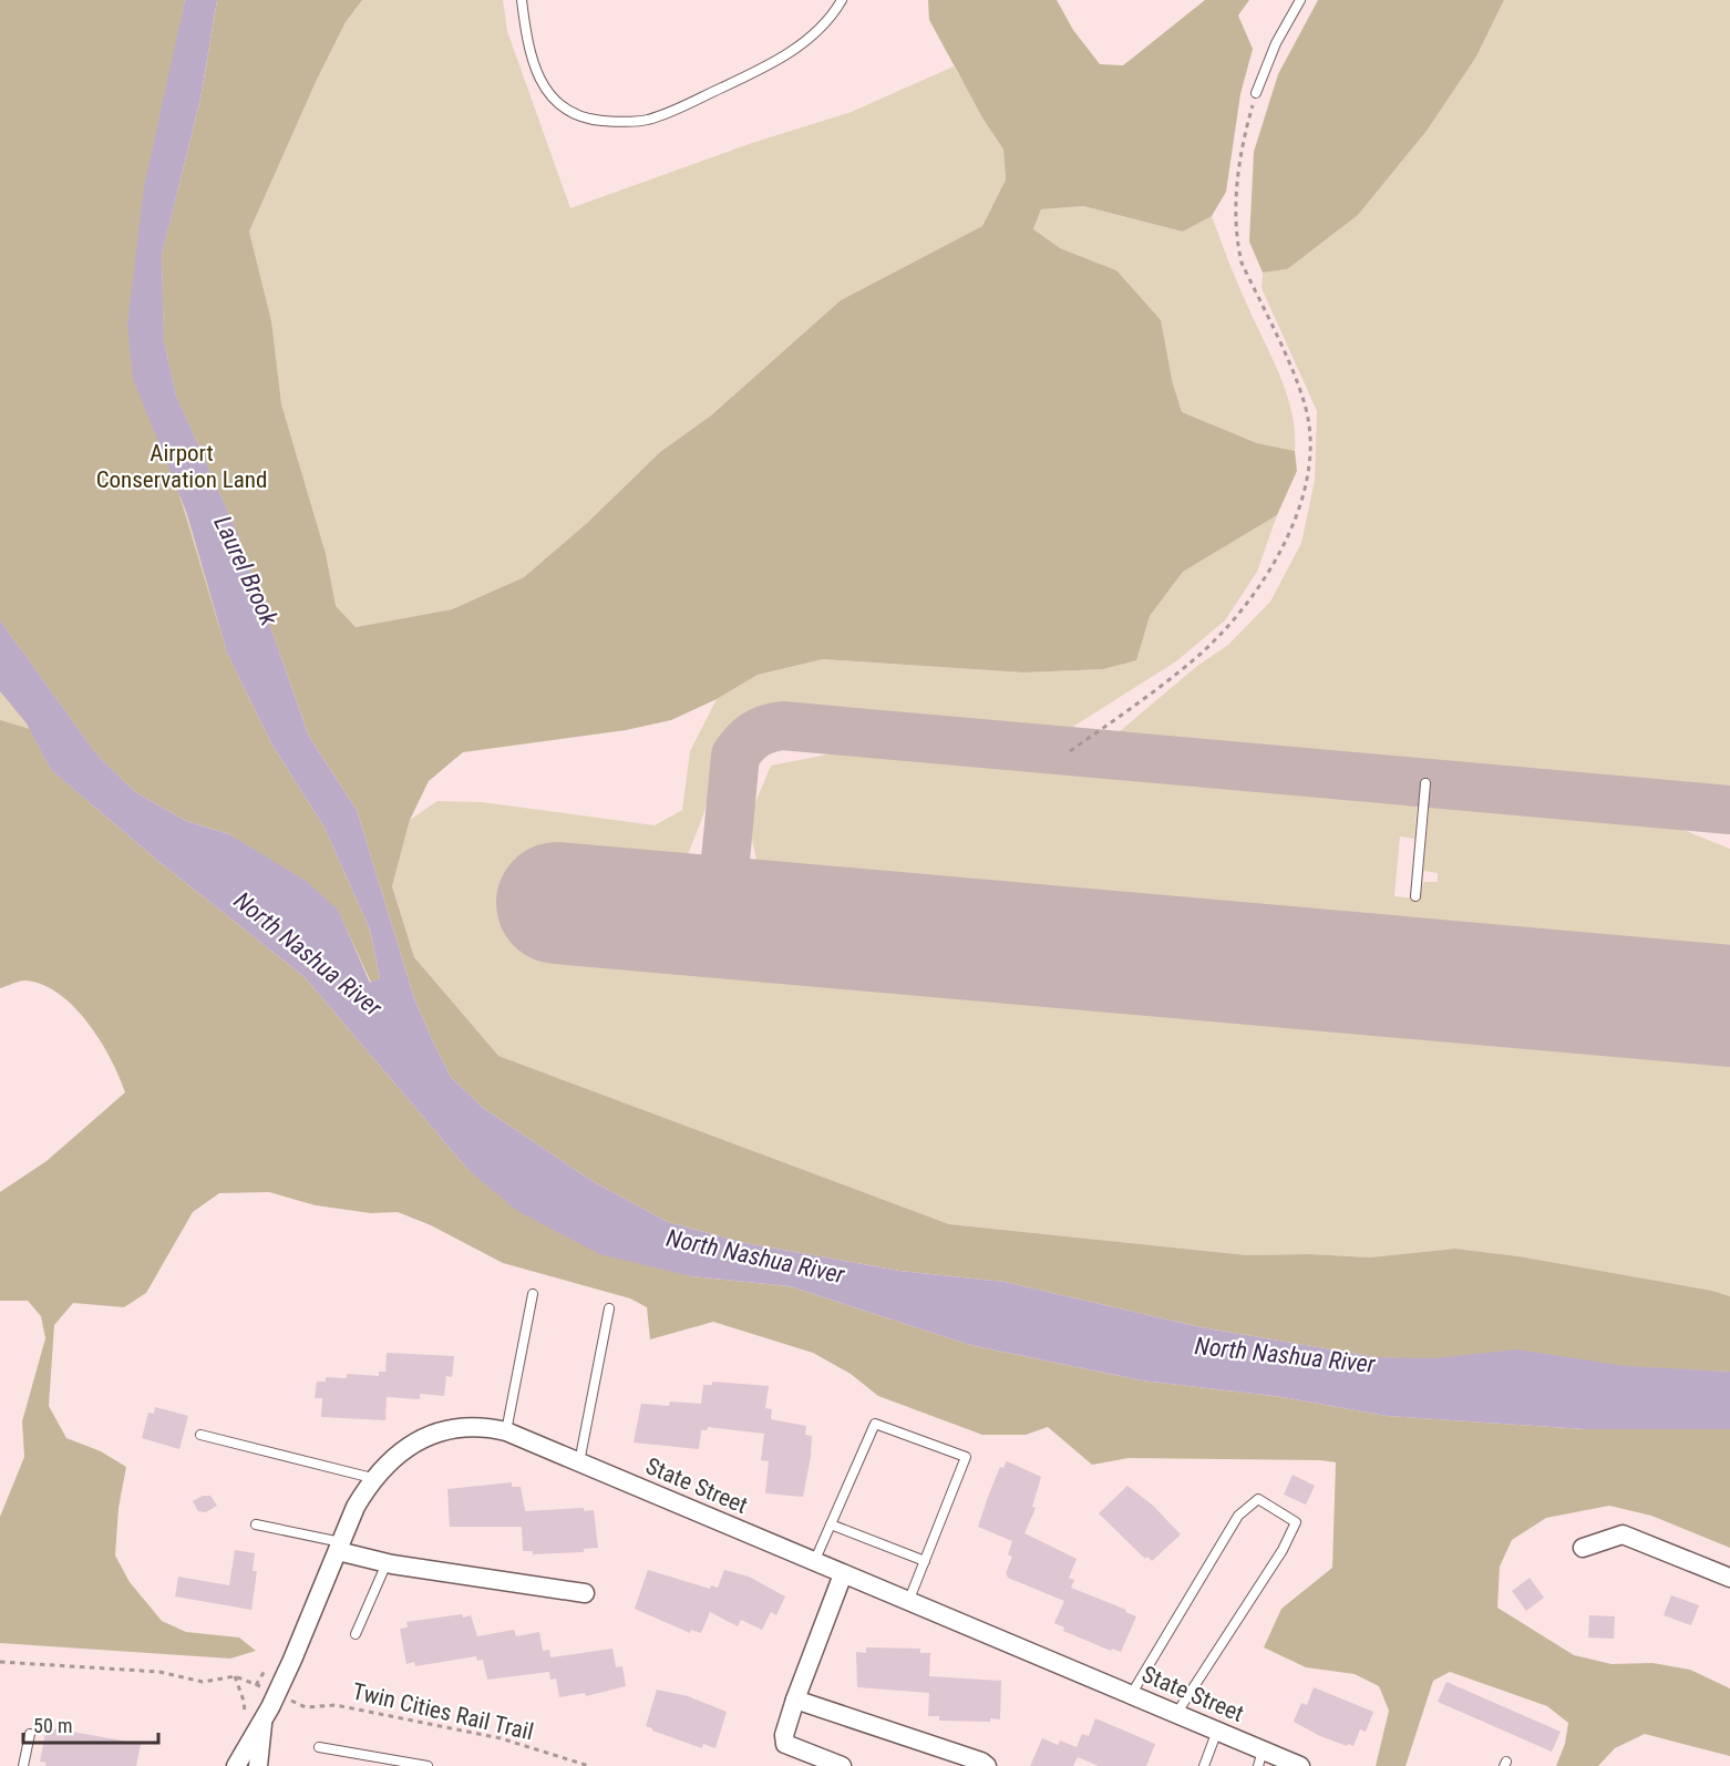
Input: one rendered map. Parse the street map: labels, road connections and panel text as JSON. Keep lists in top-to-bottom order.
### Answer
{
  "streets": {
    "street": ["State Street"],
    "path": ["Twin Cities Rail Trail"]
  },
  "water": ["Laurel Brook", "North Nashua River"],
  "parks": ["Airport Conservation Land"],
  "scale_bar": "50 m"
}
